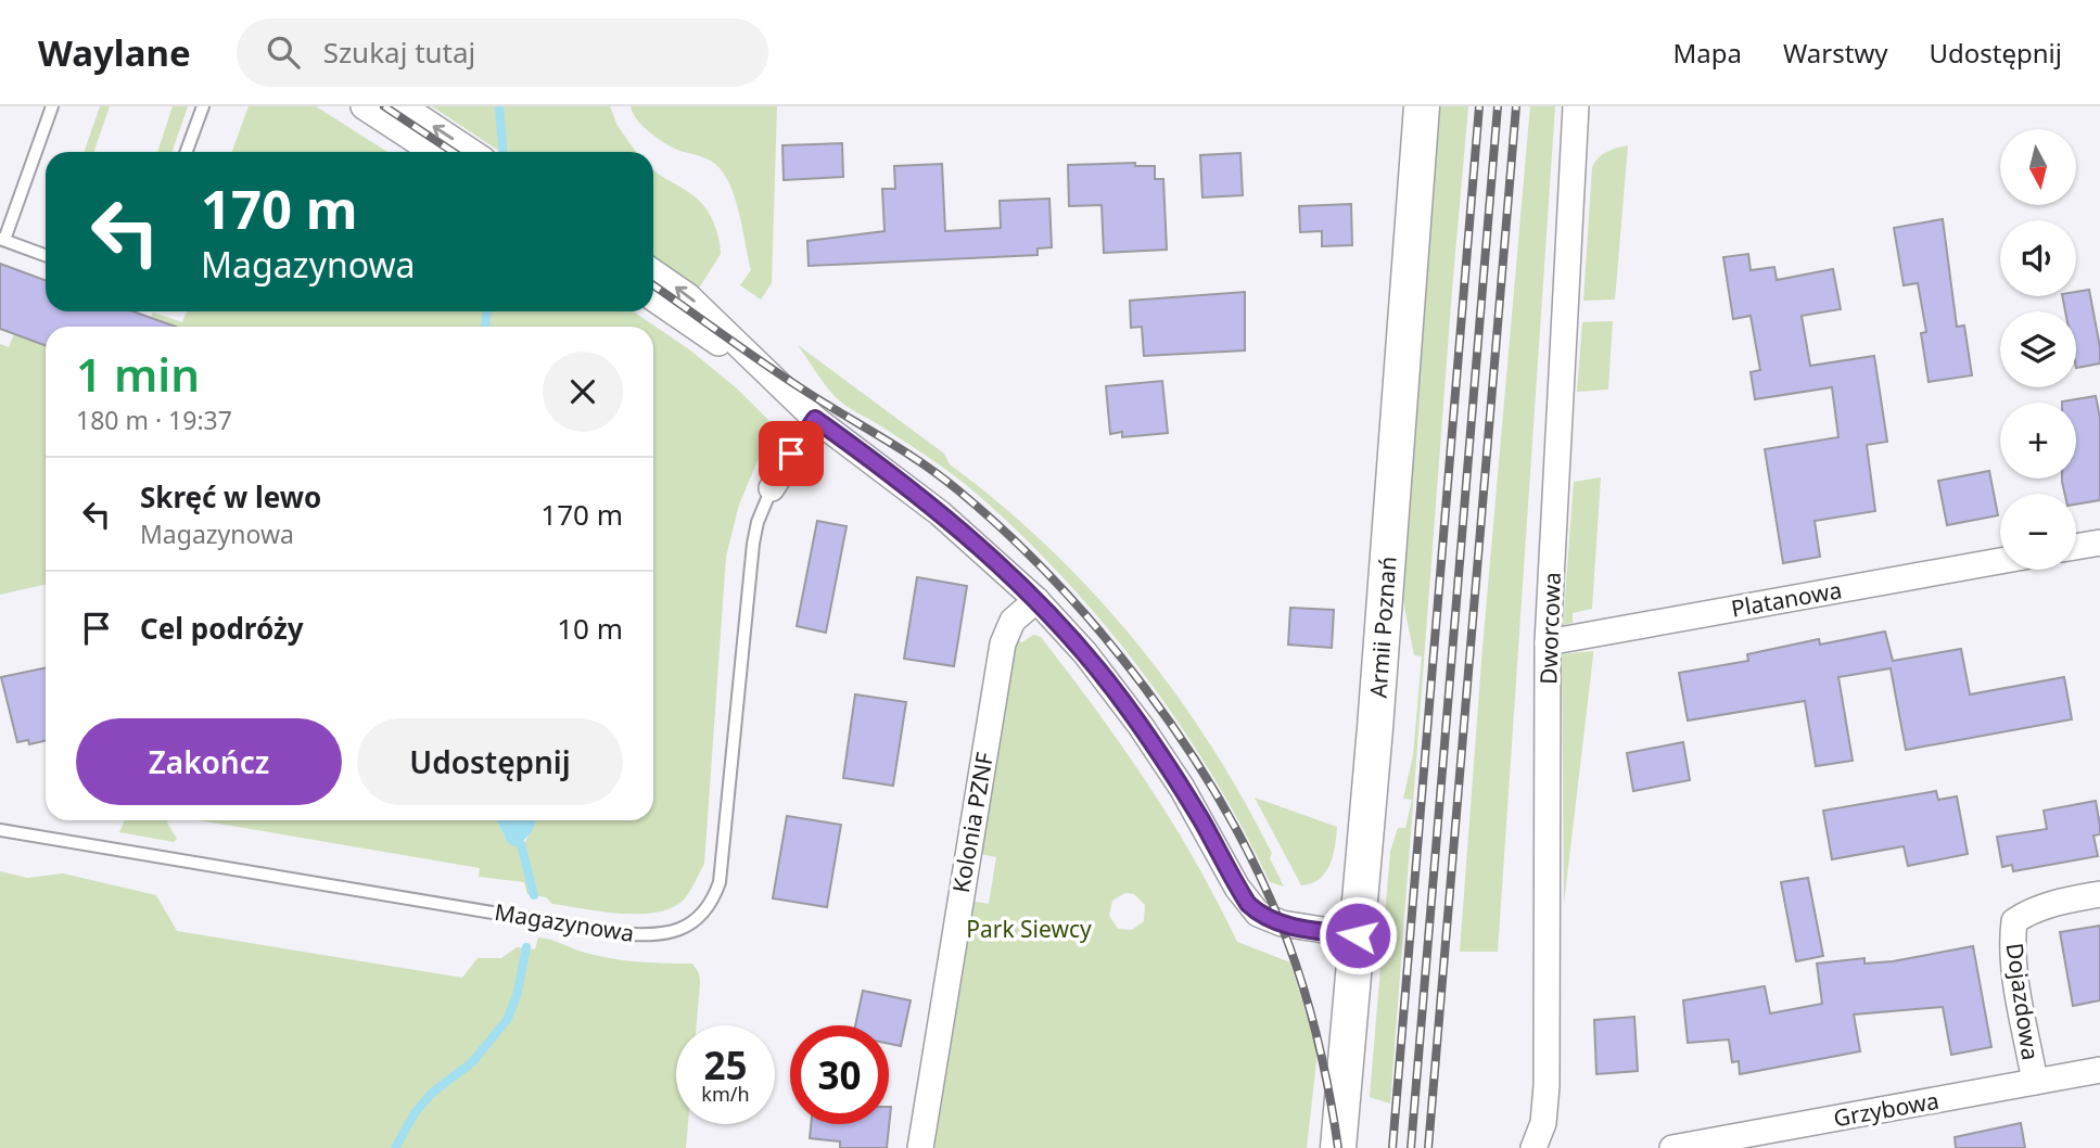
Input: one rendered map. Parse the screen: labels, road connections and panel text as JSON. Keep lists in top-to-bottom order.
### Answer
{
  "streets": {
    "main road": ["Armii Poznań"],
    "street": [
      "Platanowa",
      "Dworcowa",
      "Kolonia PZNF",
      "Magazynowa",
      "Dojazdowa",
      "Grzybowa"
    ]
  },
  "crossings": [
    ["Platanowa", "Dworcowa"],
    ["Dojazdowa", "Grzybowa"]
  ],
  "parks": ["Park Siewcy"],
  "north": "bottom",
  "page": {
    "header": "Waylane",
    "search": "Szukaj tutaj",
    "nav": ["Mapa", "Warstwy", "Udostępnij"],
    "map_buttons": ["+", "−"],
    "turn": ["170 m", "Magazynowa"],
    "heading": ["1 min", "180 m · 19:37"],
    "list": [
      {
        "name": "Skręć w lewo",
        "note": "Magazynowa",
        "value": "170 m"
      },
      {
        "name": "Cel podróży",
        "value": "10 m"
      }
    ],
    "buttons": ["Zakończ", "Udostępnij"],
    "speed": "25 km/h",
    "limit": "30"
  }
}
